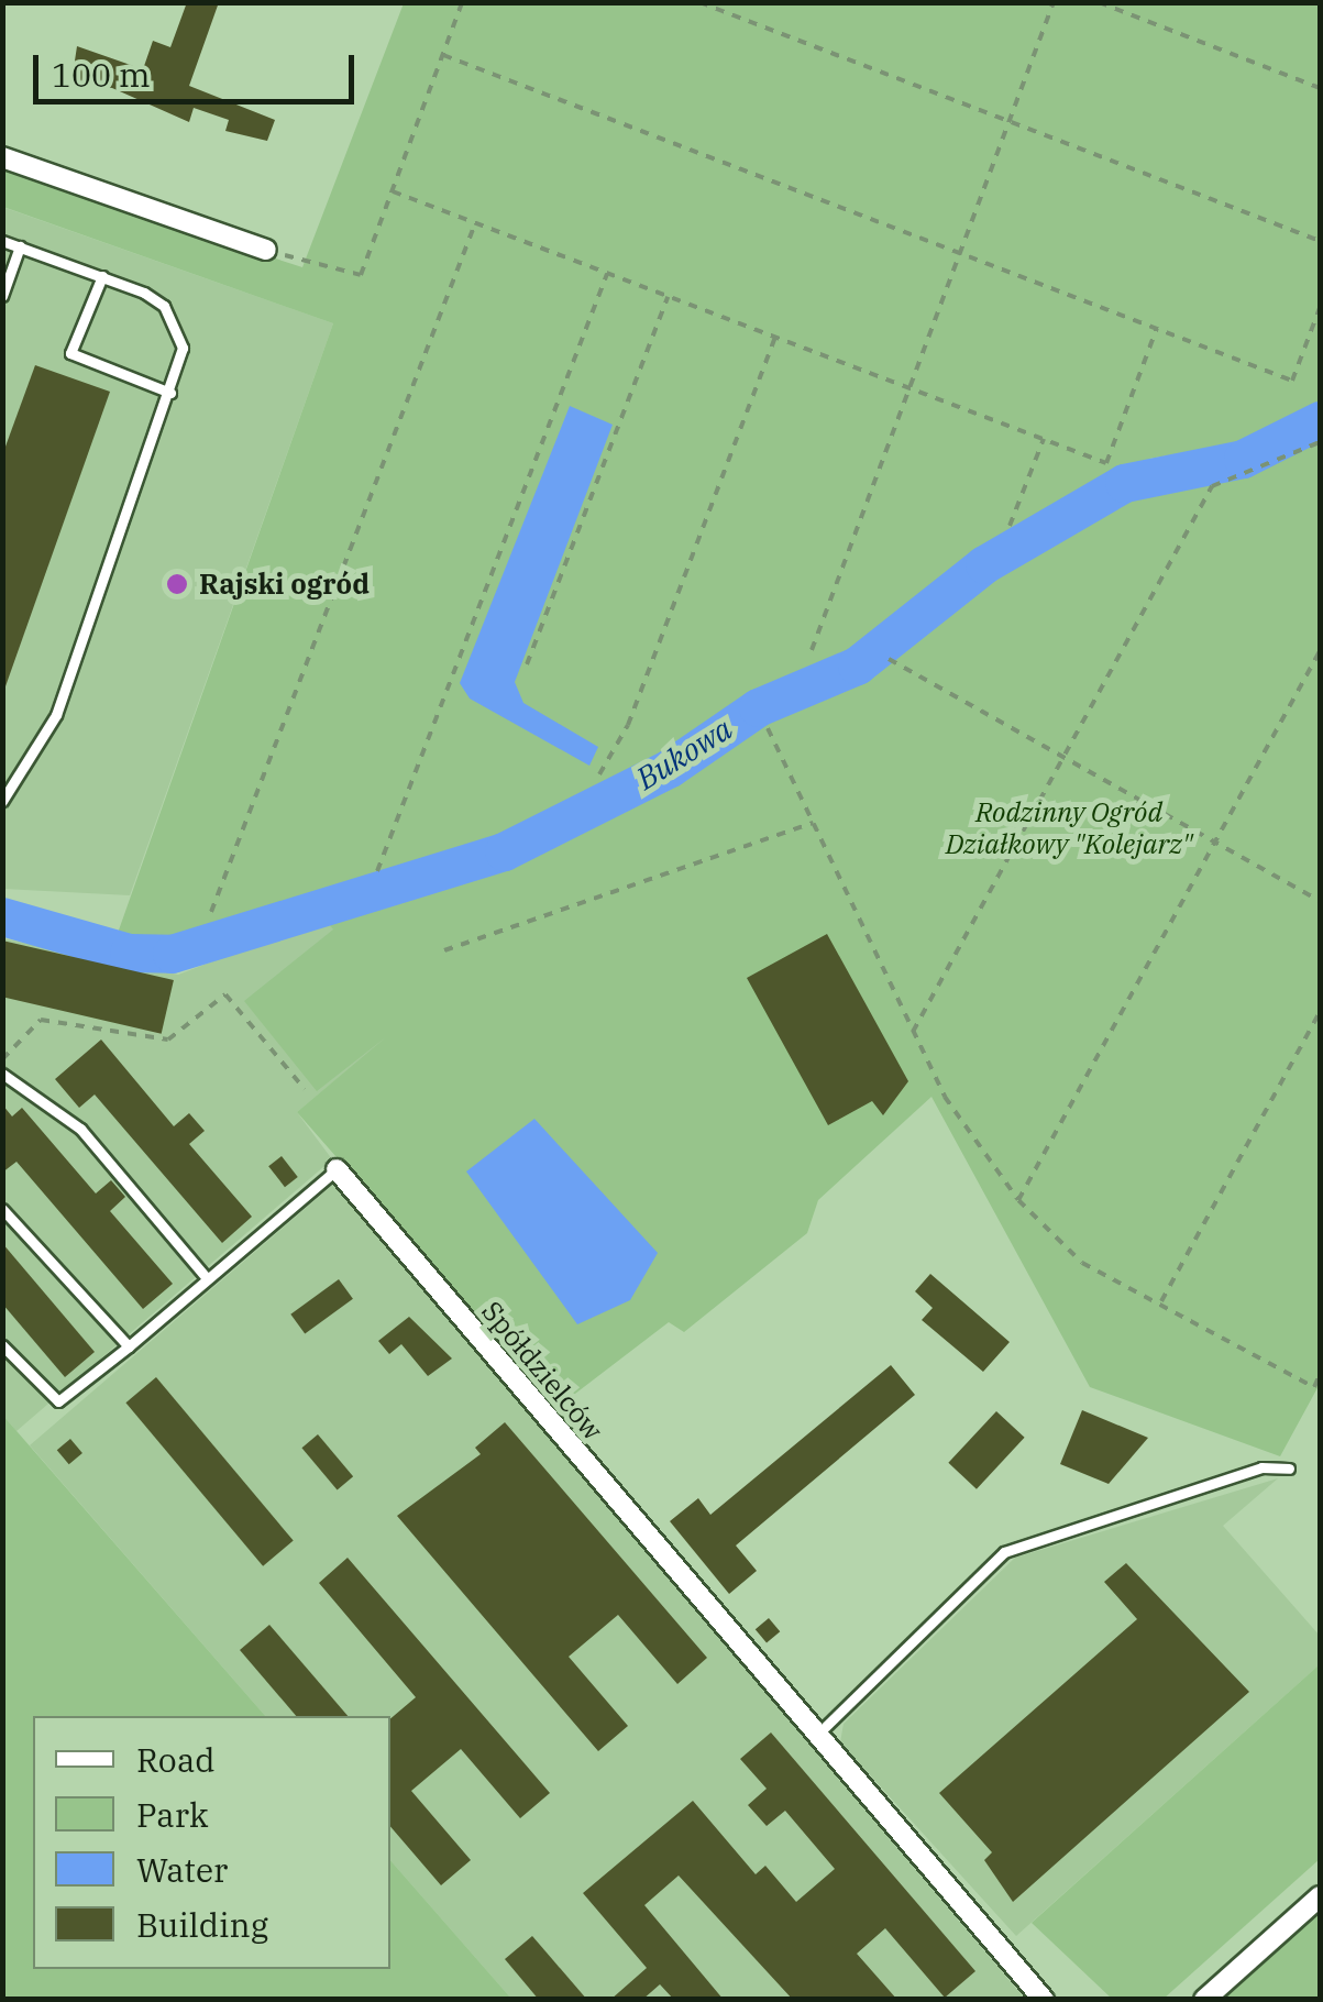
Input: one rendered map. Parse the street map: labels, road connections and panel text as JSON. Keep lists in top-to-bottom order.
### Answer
{
  "streets": {
    "street": ["Spółdzielców"]
  },
  "water": ["Bukowa"],
  "parks": ["Rodzinny Ogród Działkowy \"Kolejarz\""],
  "places": ["Rajski ogród"],
  "legend": [
    "Road",
    "Park",
    "Water",
    "Building"
  ],
  "scale_bar": "100 m"
}
